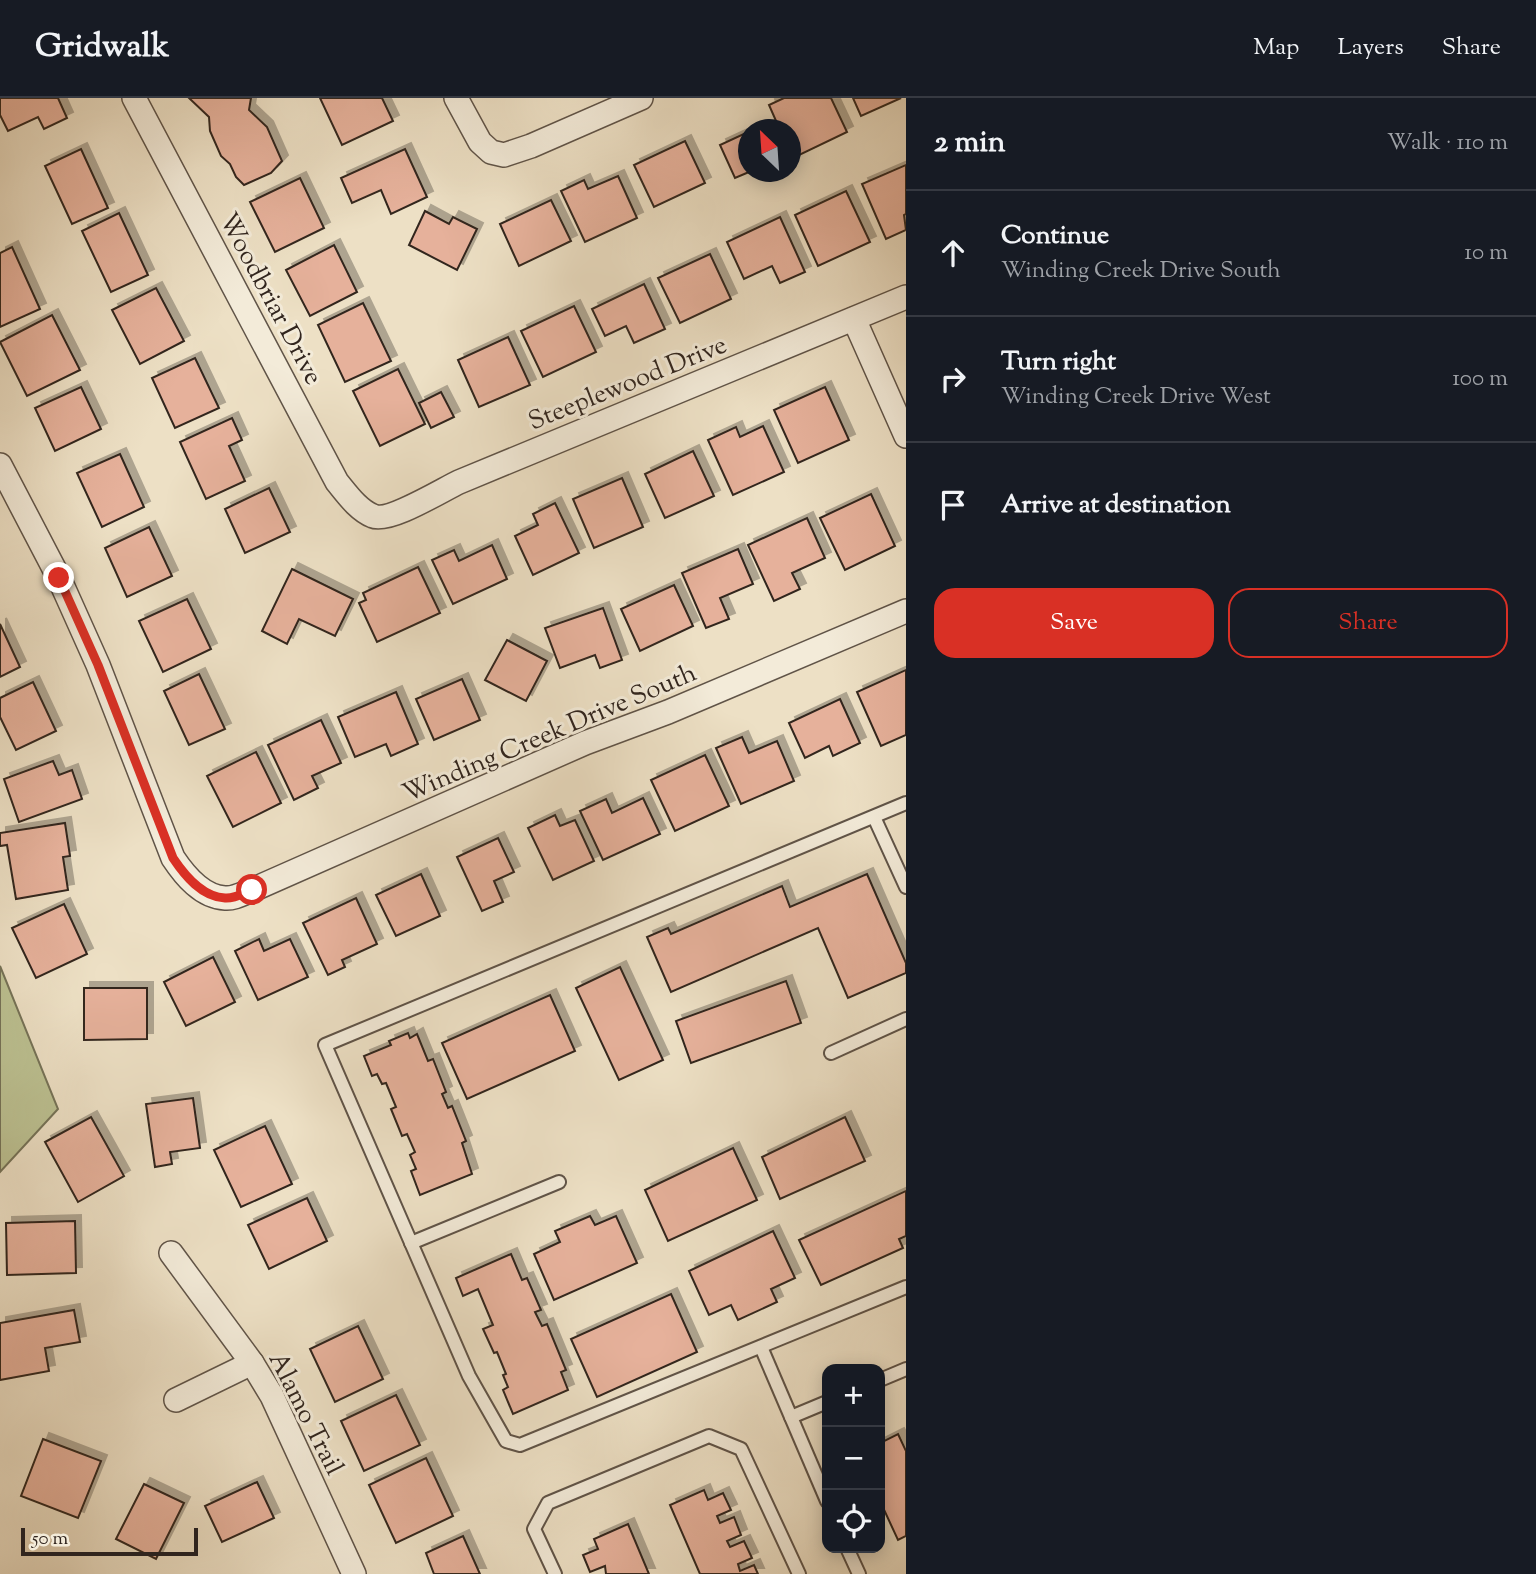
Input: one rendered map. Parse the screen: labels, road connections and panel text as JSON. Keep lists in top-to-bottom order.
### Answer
{
  "streets": {
    "street": [
      "Woodbriar Drive",
      "Steeplewood Drive",
      "Winding Creek Drive South",
      "Alamo Trail"
    ]
  },
  "crossings": [
    ["Woodbriar Drive", "Steeplewood Drive"]
  ],
  "scale_bar": "50 m",
  "north": "top left",
  "page": {
    "header": "Gridwalk",
    "nav": ["Map", "Layers", "Share"],
    "heading": ["2 min", "Walk · 110 m"],
    "list": [
      ["Continue", "Winding Creek Drive South", "10 m"],
      ["Turn right", "Winding Creek Drive West", "100 m"],
      "Arrive at destination"
    ],
    "buttons": ["Save", "Share"],
    "map_buttons": ["+", "−"],
    "scale": "50 m"
  }
}
